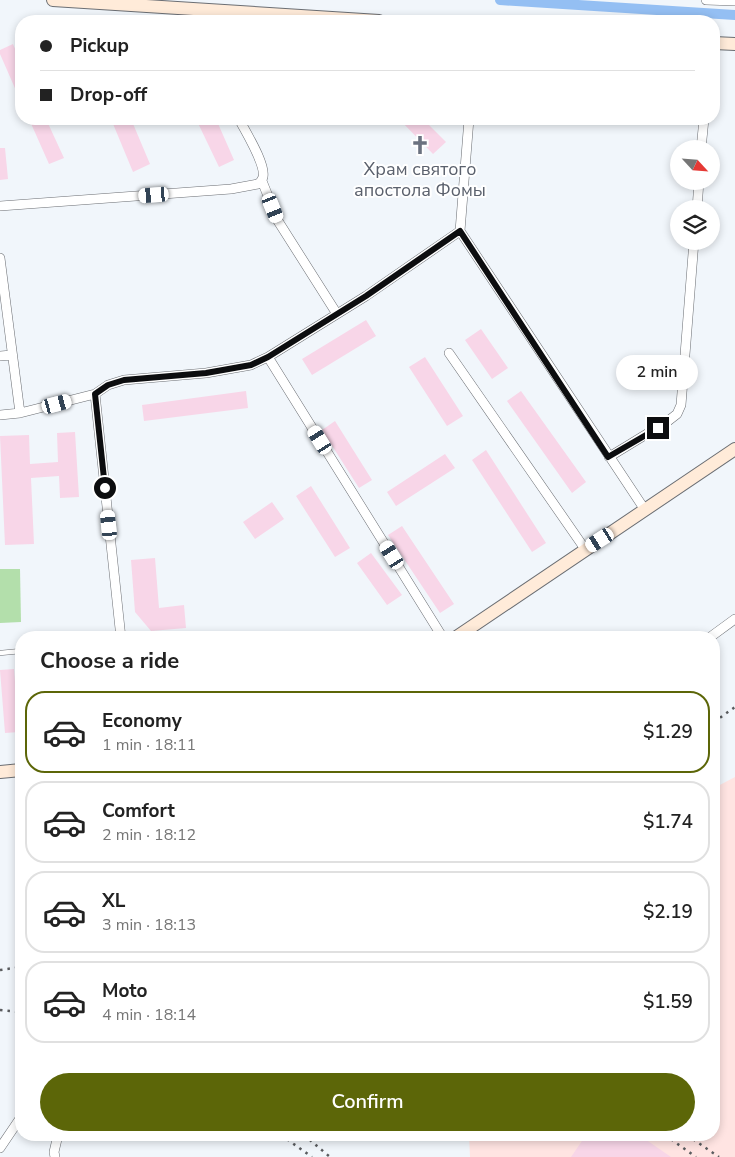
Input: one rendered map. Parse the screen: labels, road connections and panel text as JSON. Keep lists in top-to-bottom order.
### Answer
{
  "places": {
    "church": ["Храм святого апостола Фомы"]
  },
  "north": "bottom right",
  "page": {
    "banner": ["Pickup", "Drop-off"],
    "bubble": "2 min",
    "heading": "Choose a ride",
    "list": [
      {
        "name": "Economy",
        "note": "1 min · 18:11",
        "value": "$1.29"
      },
      {
        "name": "Comfort",
        "note": "2 min · 18:12",
        "value": "$1.74"
      },
      {
        "name": "XL",
        "note": "3 min · 18:13",
        "value": "$2.19"
      },
      {
        "name": "Moto",
        "note": "4 min · 18:14",
        "value": "$1.59"
      }
    ],
    "buttons": "Confirm"
  }
}
